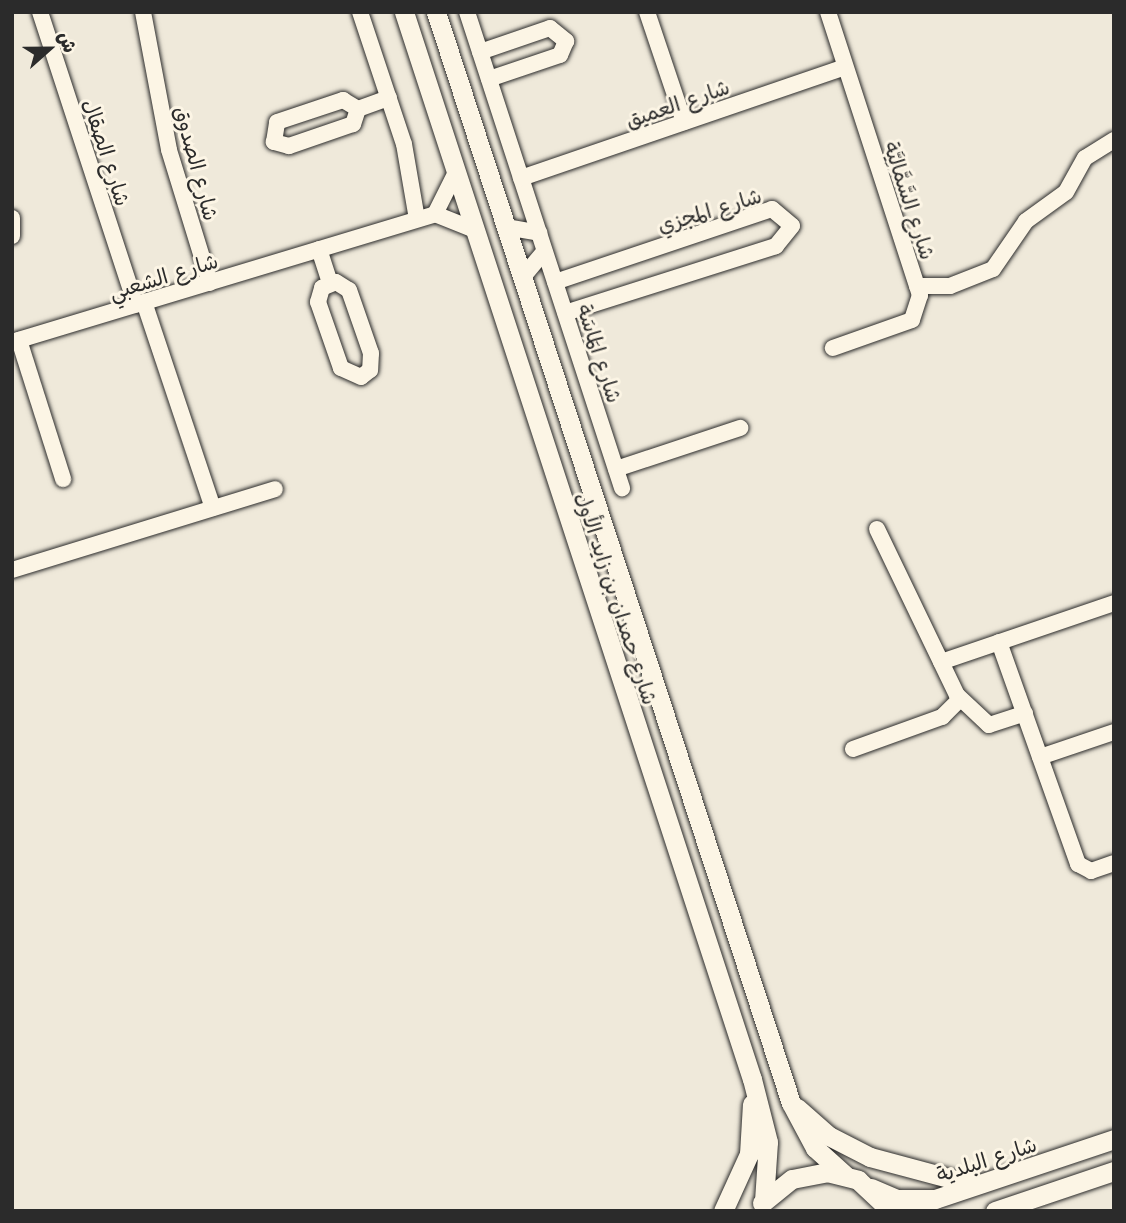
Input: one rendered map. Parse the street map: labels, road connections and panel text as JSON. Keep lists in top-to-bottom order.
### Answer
{
  "streets": {
    "main road": ["شارع حمدان بن زايد الأول", "شارع البلدية"],
    "street": [
      "شارع العميق",
      "شارع الصقال",
      "شارع الصدوق",
      "شارع السَّمَّالِيَّة",
      "شارع المجزي",
      "شارع الشعبي",
      "شارع المَاسَة"
    ]
  },
  "crossings": [
    ["شارع العميق", "شارع السَّمَّالِيَّة"],
    ["شارع العميق", "شارع المَاسَة"],
    ["شارع الصقال", "شارع الشعبي"],
    ["شارع الصدوق", "شارع الشعبي"],
    ["شارع المجزي", "شارع المَاسَة"],
    ["شارع حمدان بن زايد الأول", "شارع البلدية"]
  ],
  "north": "right"
}
